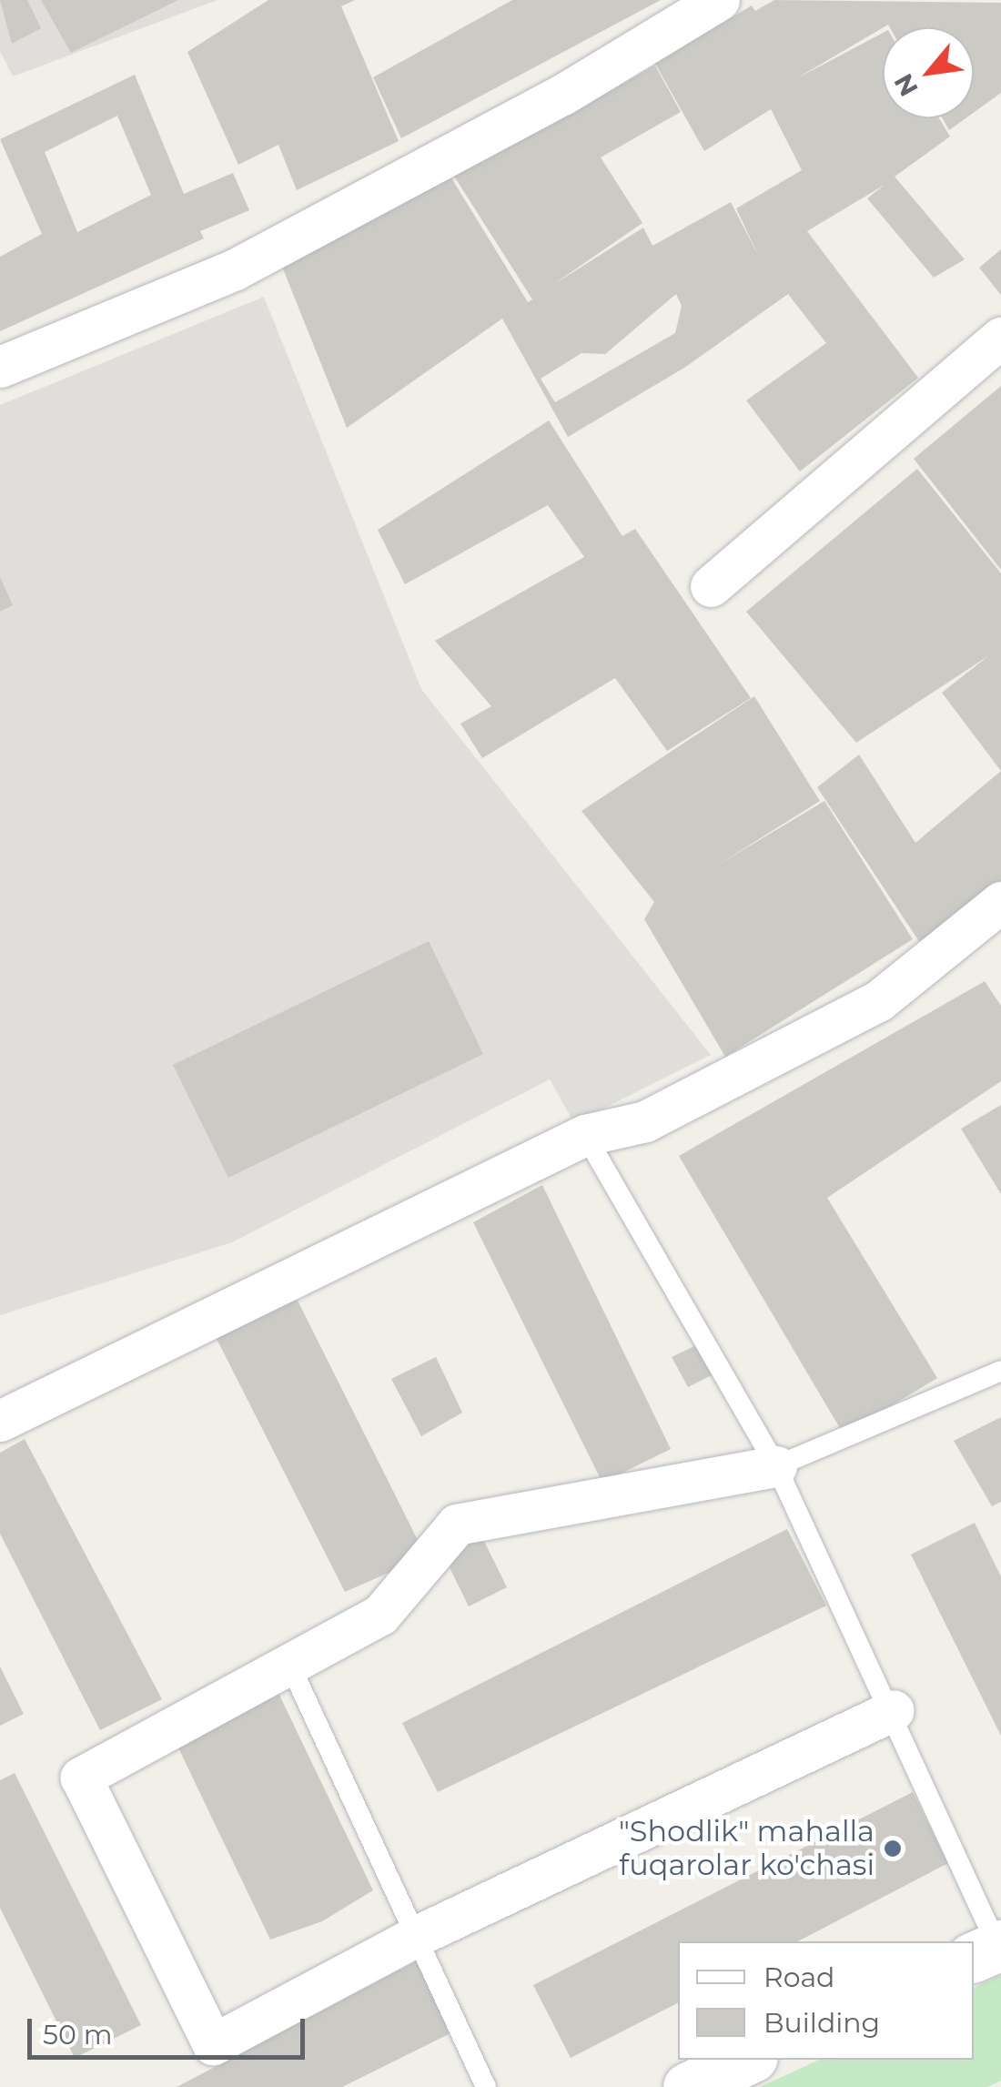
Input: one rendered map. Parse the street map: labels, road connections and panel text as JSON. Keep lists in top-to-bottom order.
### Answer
{
  "places": ["\"Shodlik\" mahalla fuqarolar ko'chasi"],
  "legend": ["Road", "Building"],
  "scale_bar": "50 m",
  "north": "bottom left"
}
